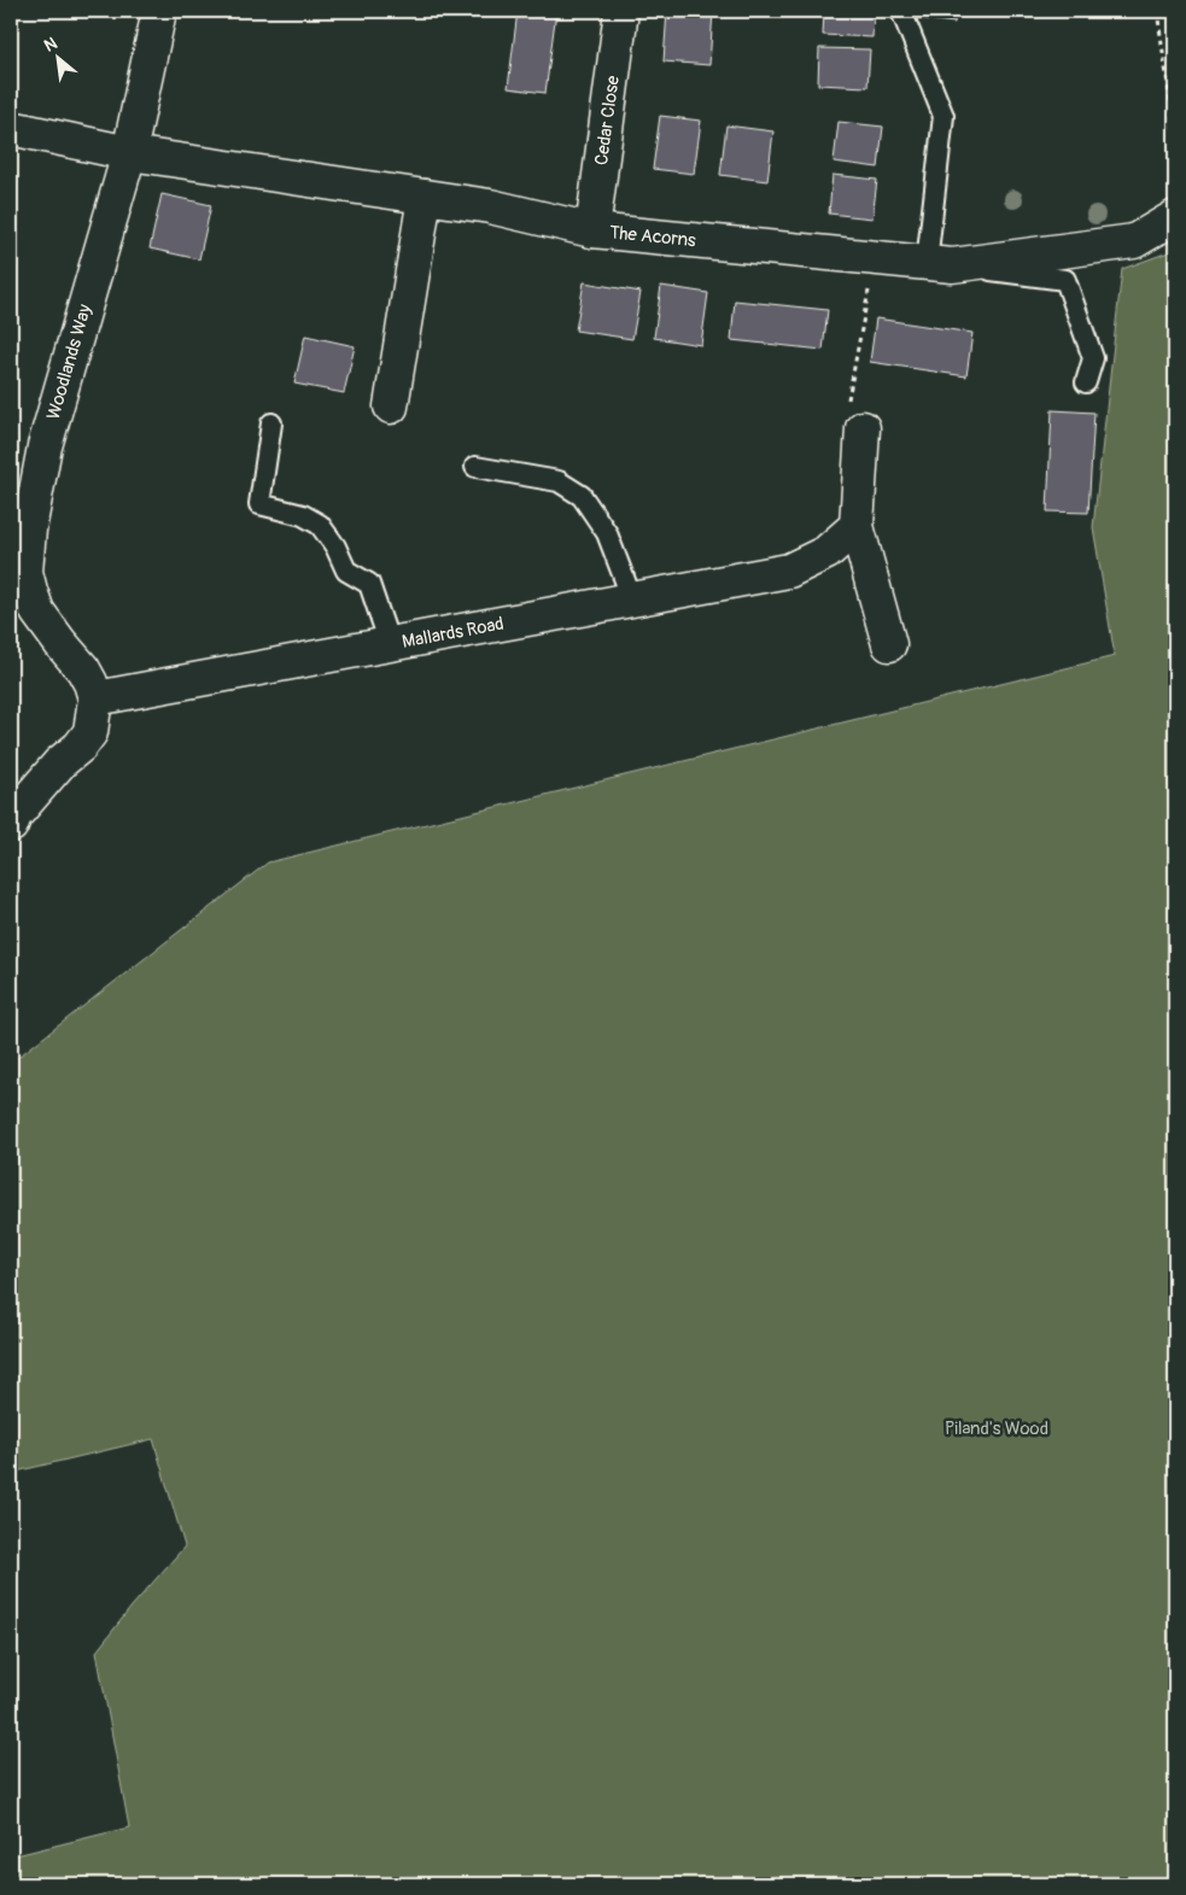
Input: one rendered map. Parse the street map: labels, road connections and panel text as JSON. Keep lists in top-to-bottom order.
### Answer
{
  "streets": {
    "street": [
      "Cedar Close",
      "The Acorns",
      "Woodlands Way",
      "Mallards Road"
    ]
  },
  "crossings": [
    ["Cedar Close", "The Acorns"],
    ["The Acorns", "Woodlands Way"],
    ["Woodlands Way", "Mallards Road"]
  ],
  "parks": ["Piland's Wood"],
  "north": "top left"
}
